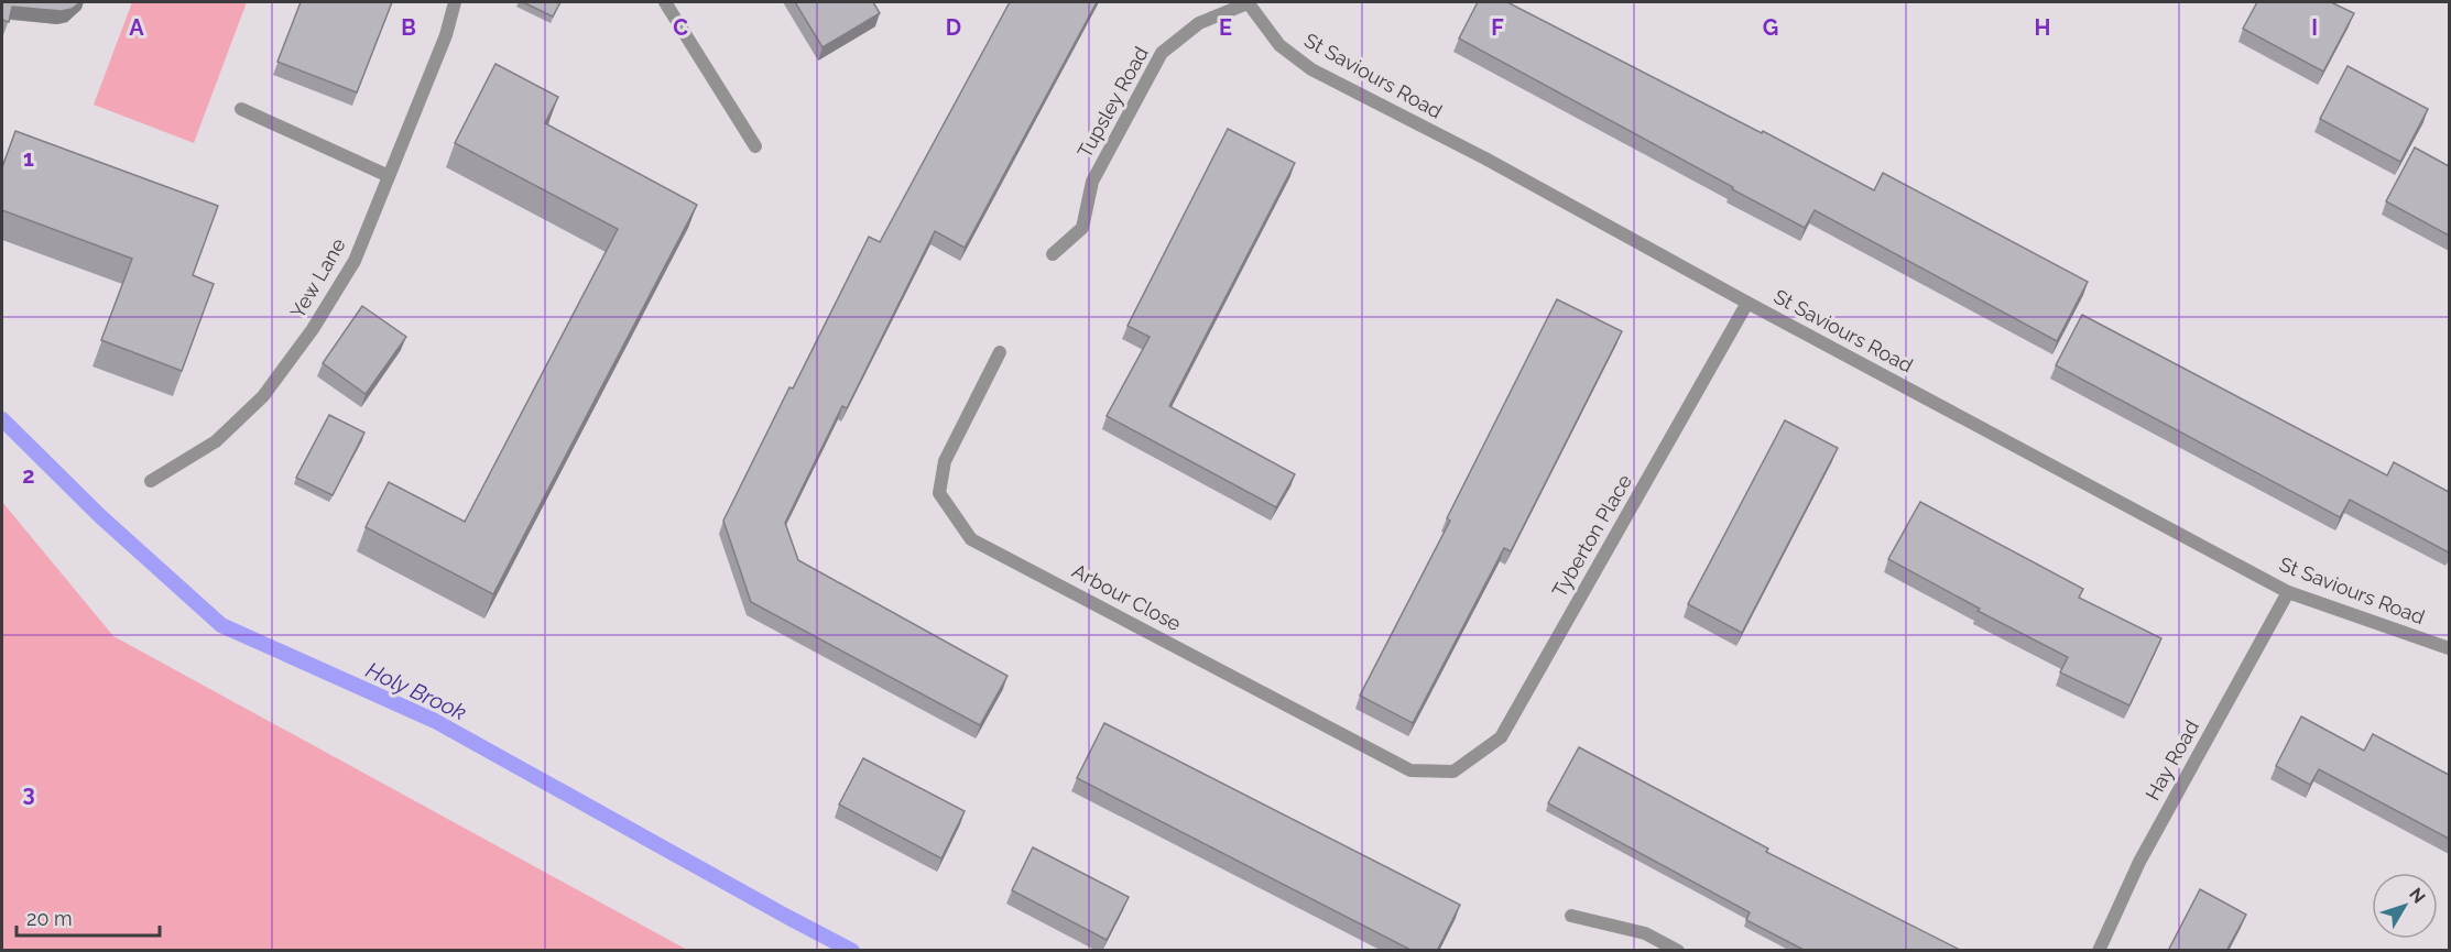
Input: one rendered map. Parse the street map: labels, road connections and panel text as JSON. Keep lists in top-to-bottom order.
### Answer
{
  "streets": {
    "street": [
      "St Saviours Road",
      "Tupsley Road",
      "Yew Lane",
      "Tyberton Place",
      "Arbour Close",
      "Hay Road"
    ]
  },
  "crossings": [
    ["St Saviours Road", "Tupsley Road"],
    ["St Saviours Road", "Tyberton Place"],
    ["St Saviours Road", "Hay Road"],
    ["Tyberton Place", "Arbour Close"]
  ],
  "water": ["Holy Brook"],
  "scale_bar": "20 m",
  "north": "top right",
  "grid": {
    "columns": [
      "A",
      "B",
      "C",
      "D",
      "E",
      "F",
      "G",
      "H",
      "I"
    ],
    "rows": ["1", "2", "3"]
  }
}
